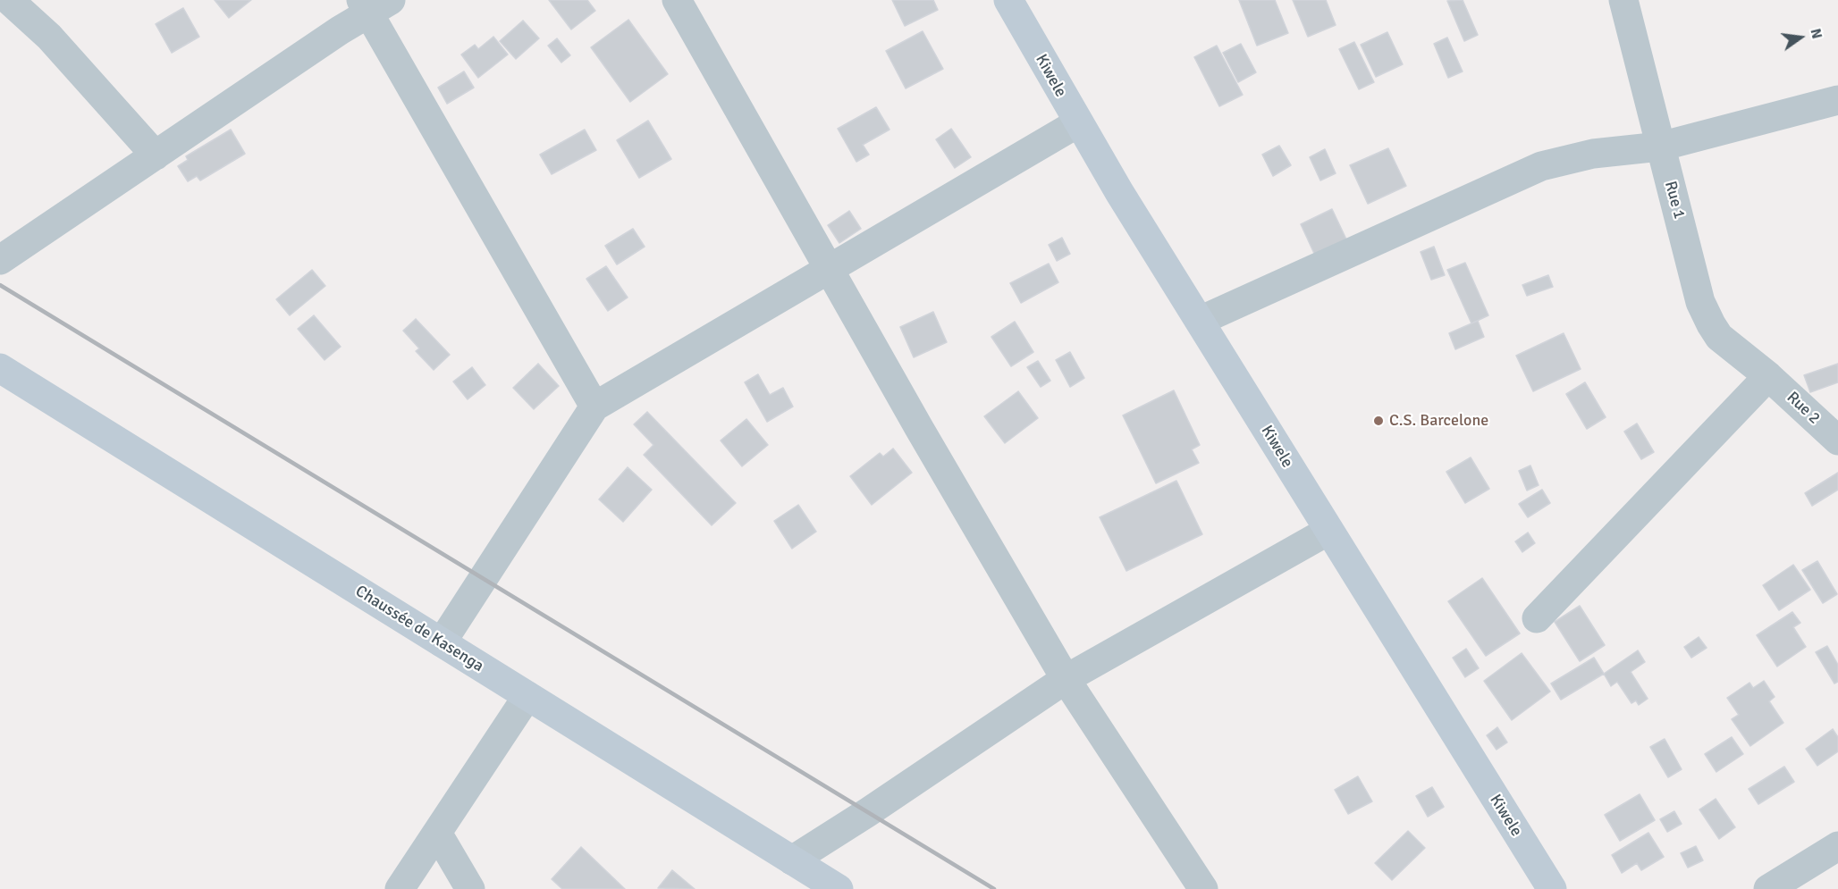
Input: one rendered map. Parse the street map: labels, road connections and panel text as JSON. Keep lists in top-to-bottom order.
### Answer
{
  "streets": {
    "street": [
      "Kiwele",
      "Rue 1",
      "Rue 2",
      "Chaussée de Kasenga"
    ]
  },
  "crossings": [
    ["Rue 1", "Rue 2"]
  ],
  "places": ["C.S. Barcelone"],
  "north": "right"
}
